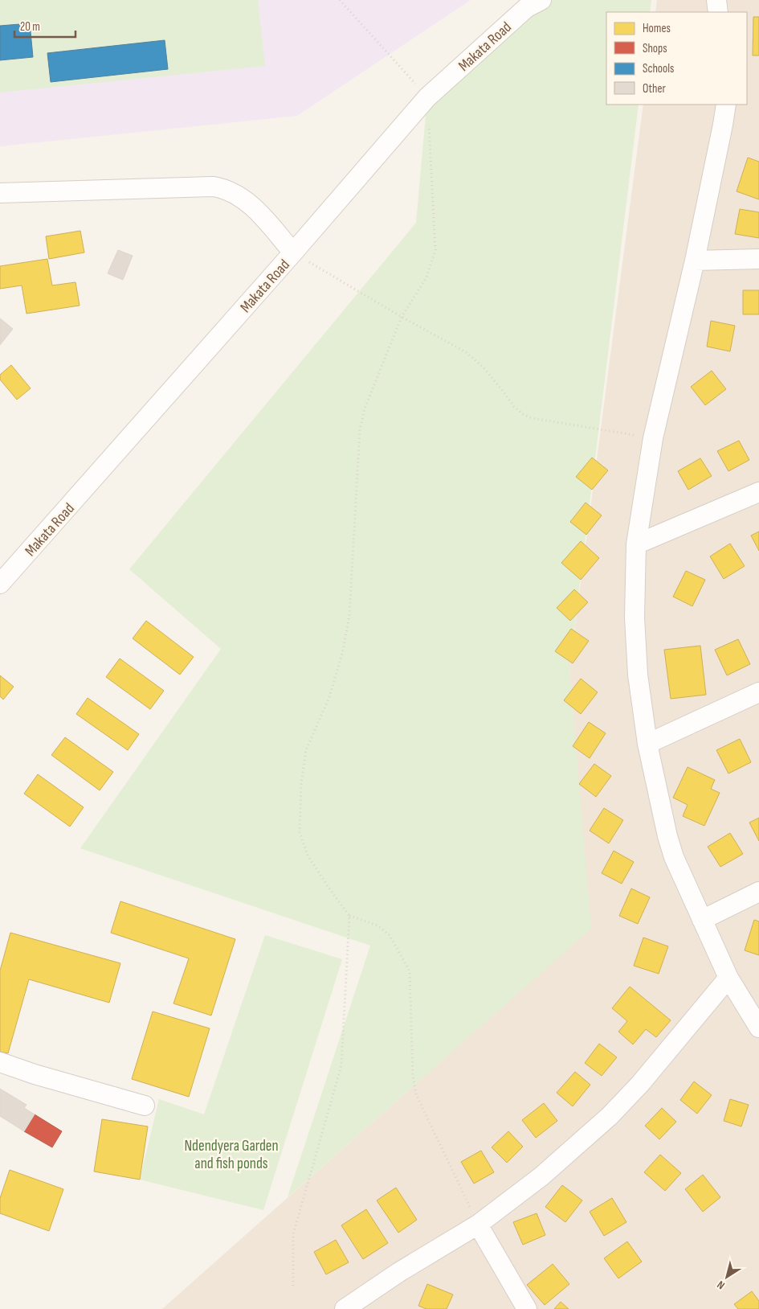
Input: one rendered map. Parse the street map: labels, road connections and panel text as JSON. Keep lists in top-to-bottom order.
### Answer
{
  "streets": {
    "street": ["Makata Road"]
  },
  "parks": ["Ndendyera Garden and fish ponds"],
  "legend": [
    "Homes",
    "Shops",
    "Schools",
    "Other"
  ],
  "scale_bar": "20 m",
  "north": "bottom left"
}
